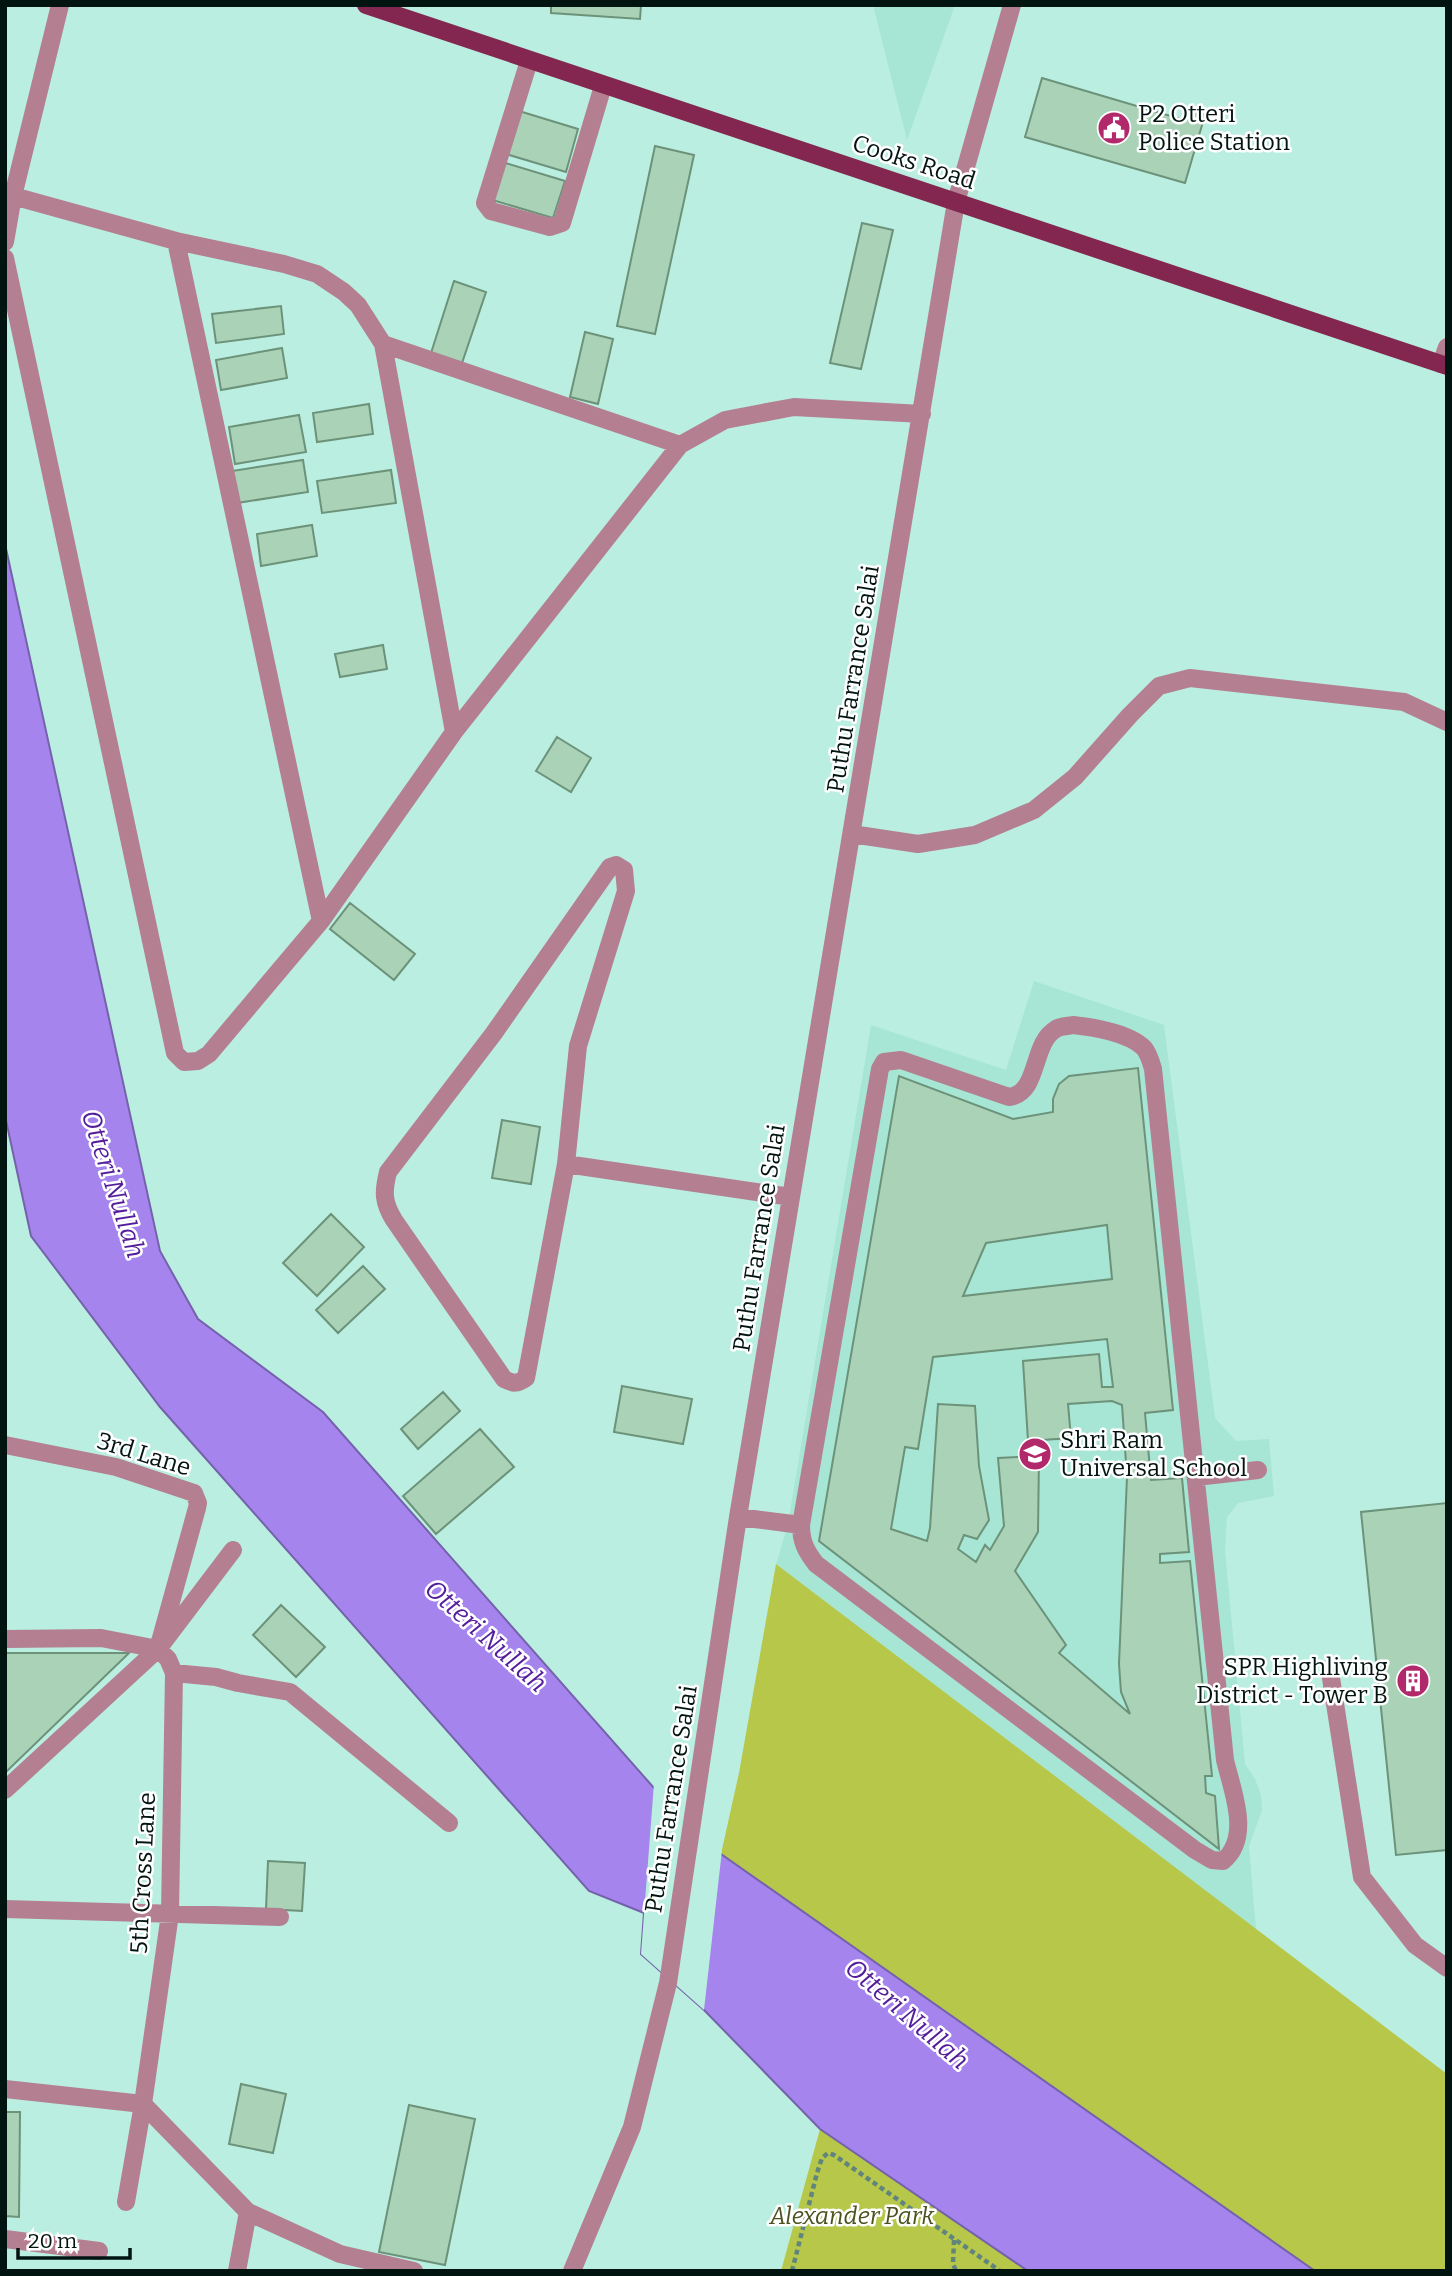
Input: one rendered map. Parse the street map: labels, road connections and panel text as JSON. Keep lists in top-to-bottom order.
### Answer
{
  "streets": {
    "main road": ["Cooks Road"],
    "street": ["Puthu Farrance Salai", "3rd Lane", "5th Cross Lane"]
  },
  "crossings": [
    ["Cooks Road", "Puthu Farrance Salai"]
  ],
  "water": ["Otteri Nullah"],
  "parks": ["Alexander Park"],
  "places": {
    "public building": ["P2 Otteri Police Station"],
    "school or university": ["Shri Ram Universal School"],
    "building": ["SPR Highliving District - Tower B"]
  },
  "scale_bar": "20 m"
}
